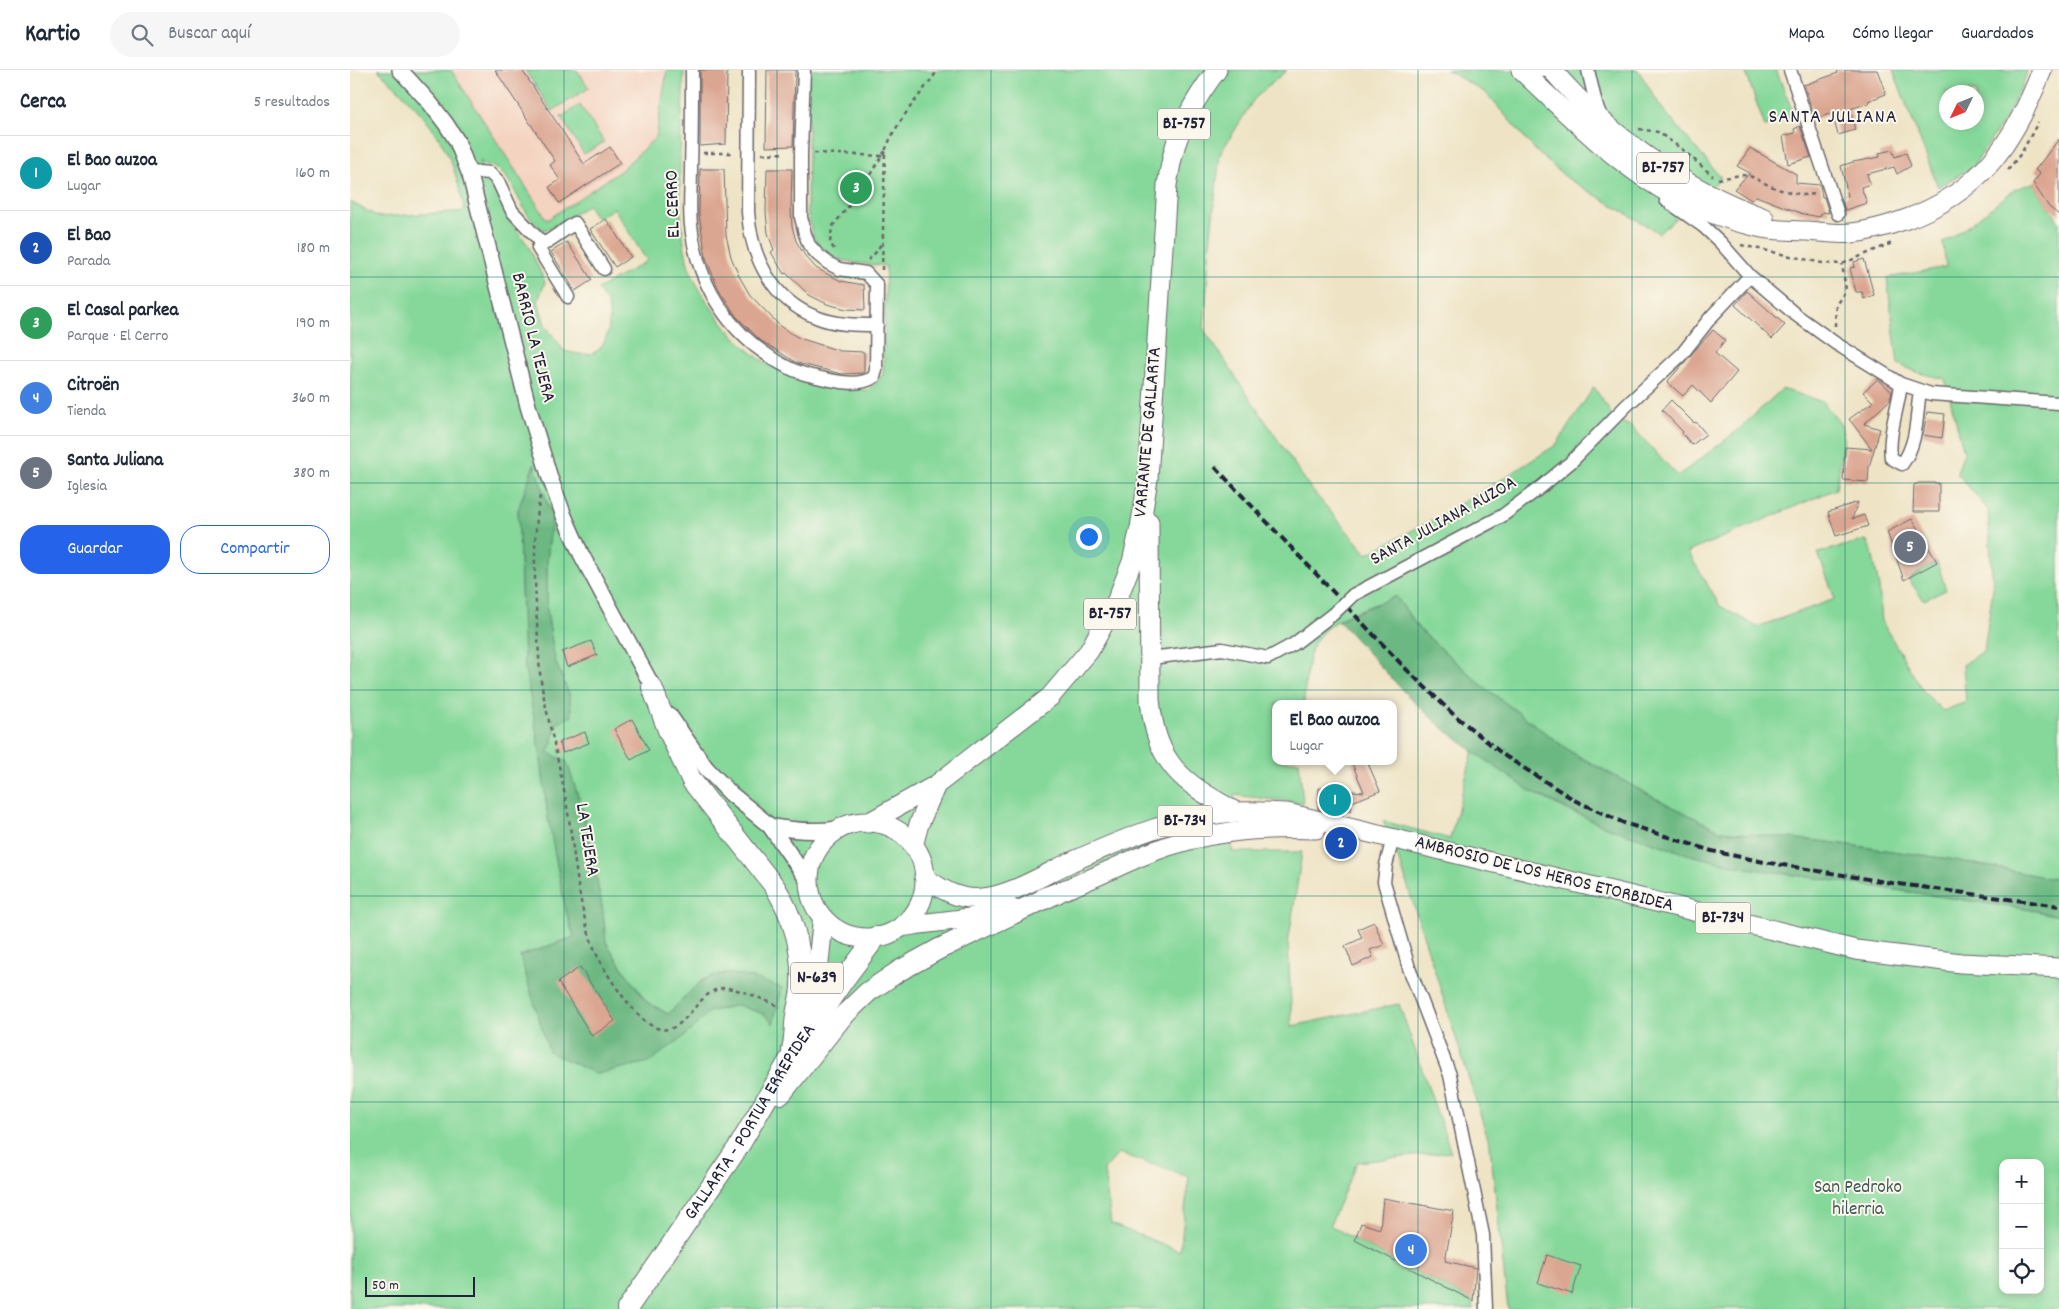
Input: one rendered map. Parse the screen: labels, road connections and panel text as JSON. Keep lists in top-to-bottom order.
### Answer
{
  "streets": {
    "highway": ["N-639", "GALLARTA - PORTUA ERREPIDEA"],
    "main road": [
      "BI-757",
      "VARIANTE DE GALLARTA",
      "BI-734",
      "AMBROSIO DE LOS HEROS ETORBIDEA"
    ],
    "street": ["EL CERRO", "BARRIO LA TEJERA", "SANTA JULIANA AUZOA"],
    "path": ["LA TEJERA"]
  },
  "crossings": [
    ["BARRIO LA TEJERA", "LA TEJERA"],
    ["VARIANTE DE GALLARTA", "BI-734"],
    ["VARIANTE DE GALLARTA", "GALLARTA - PORTUA ERREPIDEA"],
    ["BI-734", "AMBROSIO DE LOS HEROS ETORBIDEA"],
    ["BI-734", "GALLARTA - PORTUA ERREPIDEA"],
    ["N-639", "GALLARTA - PORTUA ERREPIDEA"]
  ],
  "districts": ["SANTA JULIANA"],
  "parks": ["San Pedroko hilerria"],
  "scale_bar": "50 m",
  "north": "bottom left",
  "page": {
    "header": "Kartio",
    "search": "Buscar aquí",
    "nav": ["Mapa", "Cómo llegar", "Guardados"],
    "heading": ["Cerca", "5 resultados"],
    "list": [
      {
        "mark": "1",
        "name": "El Bao auzoa",
        "note": "Lugar",
        "value": "160 m"
      },
      {
        "mark": "2",
        "name": "El Bao",
        "note": "Parada",
        "value": "180 m"
      },
      {
        "mark": "3",
        "name": "El Casal parkea",
        "note": "Parque · El Cerro",
        "value": "190 m"
      },
      {
        "mark": "4",
        "name": "Citroën",
        "note": "Tienda",
        "value": "360 m"
      },
      {
        "mark": "5",
        "name": "Santa Juliana",
        "note": "Iglesia",
        "value": "380 m"
      }
    ],
    "pins": [
      "3",
      "5",
      "1",
      "2",
      "4"
    ],
    "buttons": ["Guardar", "Compartir"],
    "popup": ["El Bao auzoa", "Lugar"],
    "map_buttons": ["+", "−"],
    "scale": "50 m"
  }
}
